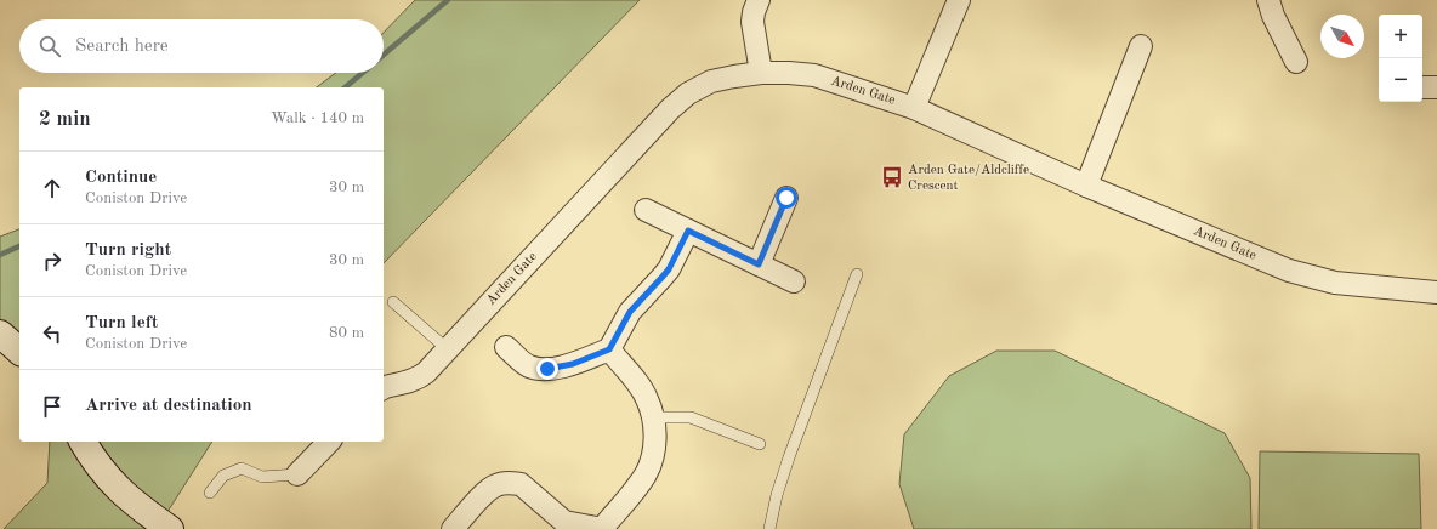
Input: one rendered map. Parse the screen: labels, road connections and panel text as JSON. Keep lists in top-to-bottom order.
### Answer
{
  "streets": {
    "street": ["Arden Gate"]
  },
  "places": {
    "bus stop": ["Arden Gate/Aldcliffe Crescent"]
  },
  "north": "bottom right",
  "page": {
    "map_buttons": ["+", "−"],
    "search": "Search here",
    "heading": ["2 min", "Walk · 140 m"],
    "list": [
      ["Continue", "Coniston Drive", "30 m"],
      ["Turn right", "Coniston Drive", "30 m"],
      ["Turn left", "Coniston Drive", "80 m"],
      "Arrive at destination"
    ]
  }
}
